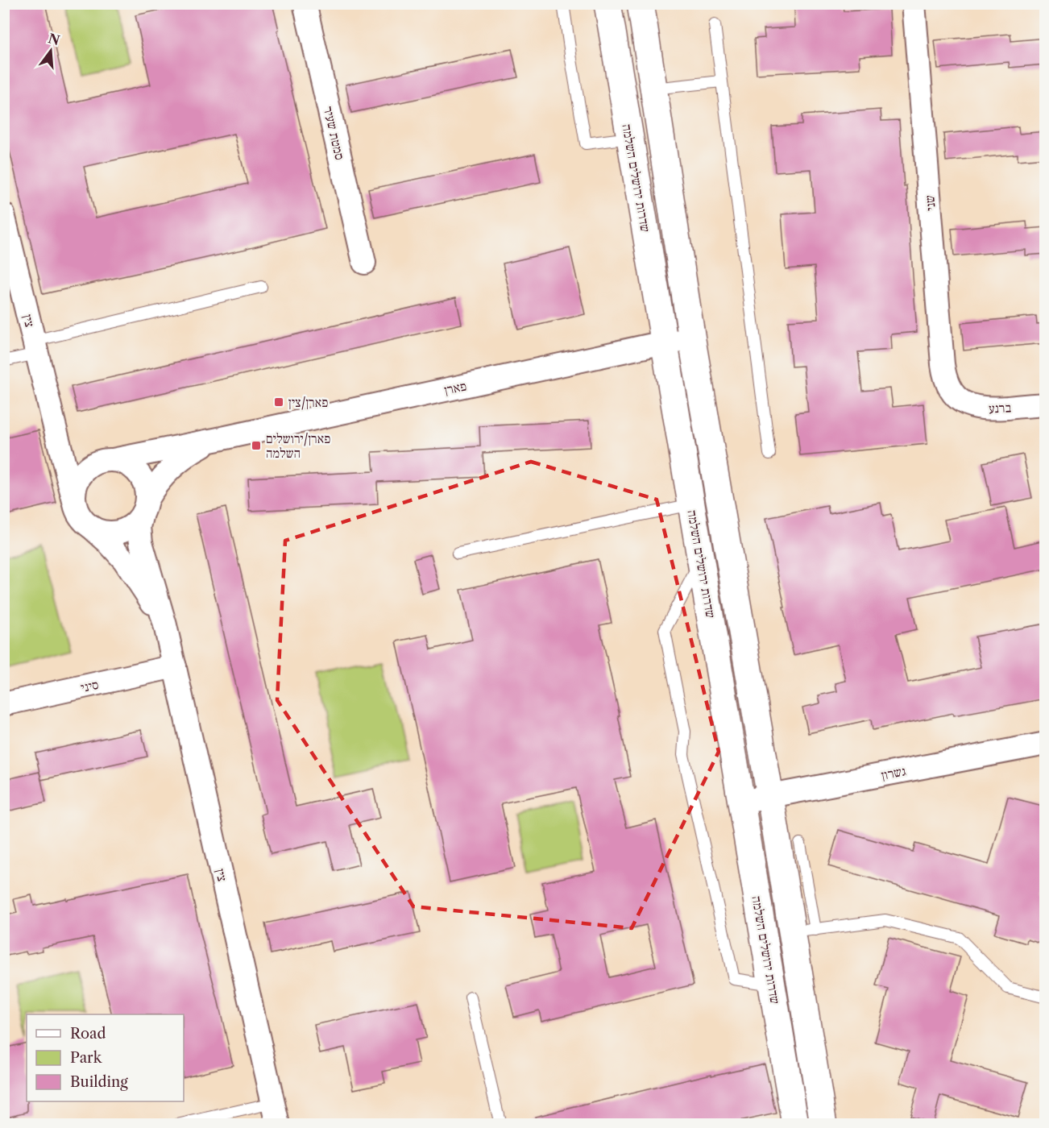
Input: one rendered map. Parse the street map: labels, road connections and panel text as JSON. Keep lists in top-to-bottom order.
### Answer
{
  "streets": {
    "street": [
      "סמטת שעיר",
      "שדרות ירושלים השלמה",
      "שני",
      "צין",
      "פארן",
      "ברנע",
      "סיני",
      "גשרון"
    ]
  },
  "crossings": [
    ["שדרות ירושלים השלמה", "פארן"],
    ["שדרות ירושלים השלמה", "גשרון"],
    ["שני", "ברנע"],
    ["צין", "פארן"],
    ["צין", "סיני"]
  ],
  "places": {
    "transit": ["פארן/צין", "פארן/ירושלים השלמה"]
  },
  "legend": ["Road", "Park", "Building"],
  "north": "top"
}
